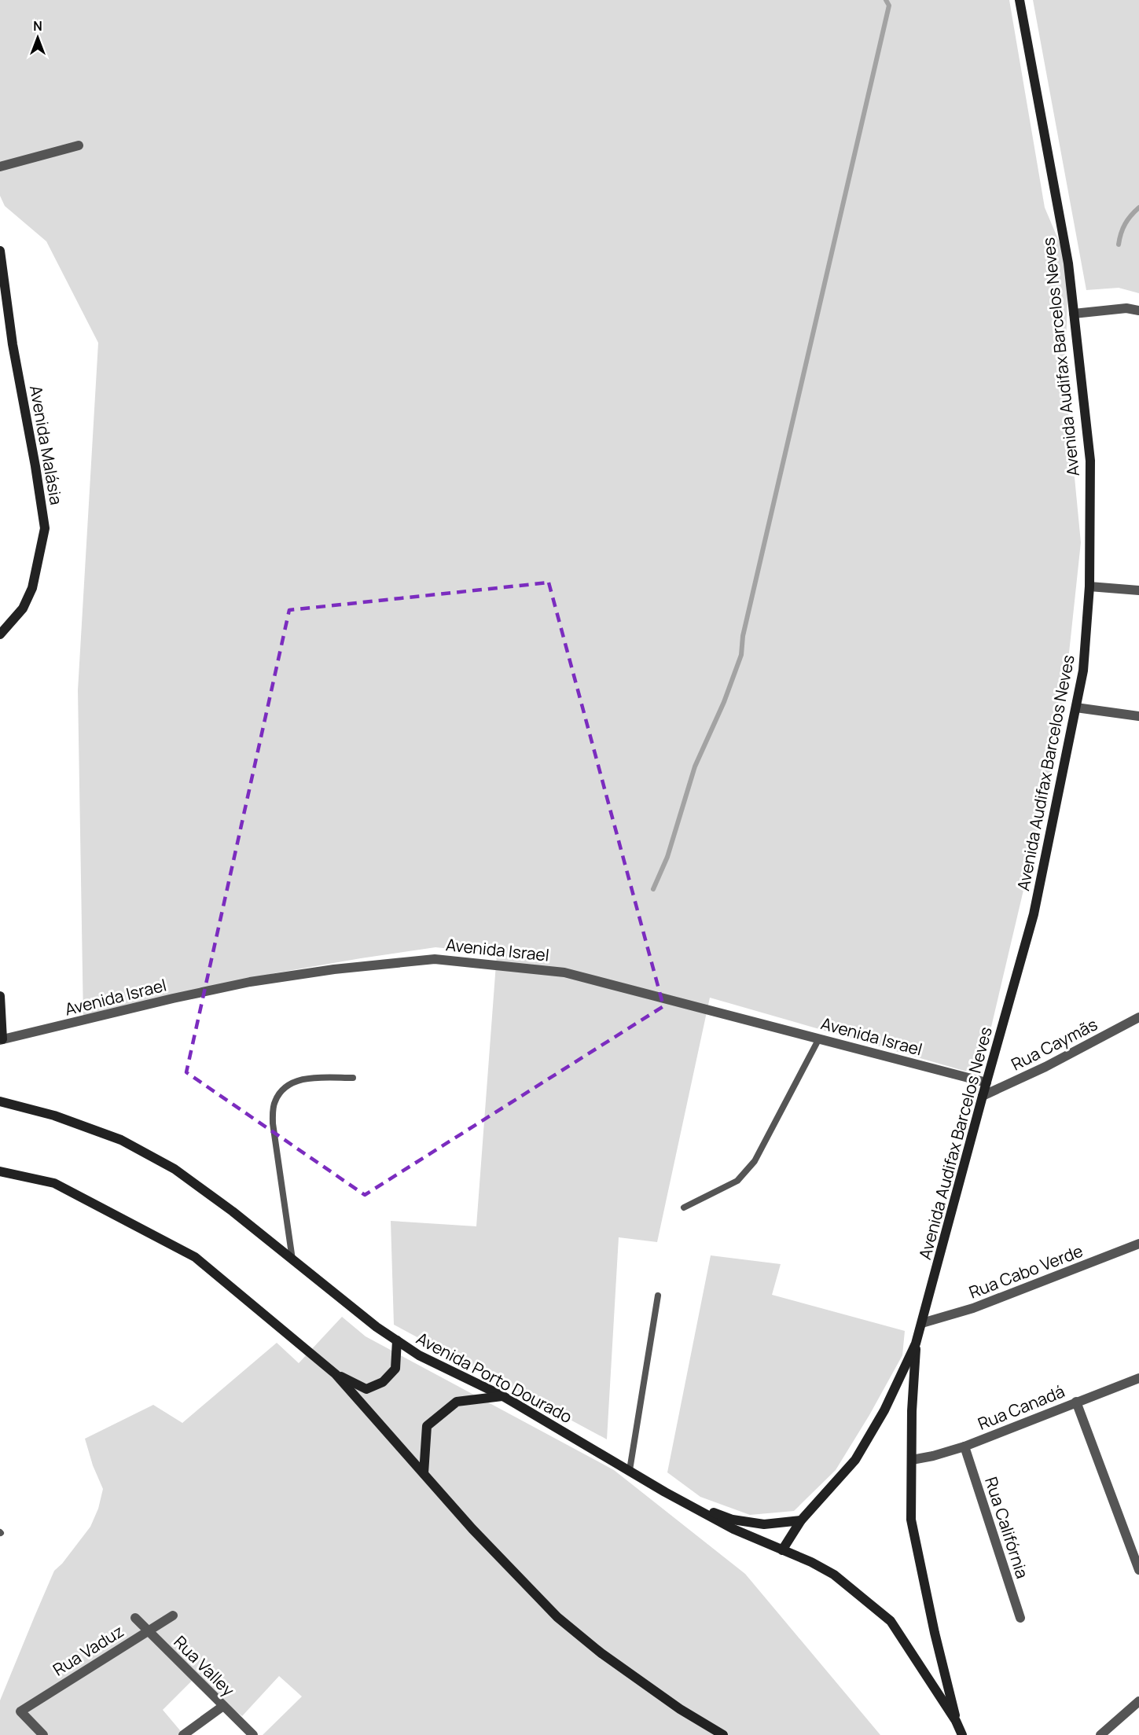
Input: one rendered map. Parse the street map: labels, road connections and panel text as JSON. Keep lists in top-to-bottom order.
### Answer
{
  "streets": {
    "main road": ["Avenida Audifax Barcelos Neves", "Avenida Malásia", "Avenida Porto Dourado"],
    "street": [
      "Avenida Israel",
      "Rua Caymãs",
      "Rua Cabo Verde",
      "Rua Canadá",
      "Rua Califórnia",
      "Rua Vaduz",
      "Rua Valley"
    ]
  },
  "crossings": [
    ["Avenida Audifax Barcelos Neves", "Avenida Israel"],
    ["Avenida Audifax Barcelos Neves", "Rua Caymãs"],
    ["Avenida Audifax Barcelos Neves", "Rua Cabo Verde"],
    ["Avenida Audifax Barcelos Neves", "Avenida Porto Dourado"],
    ["Avenida Audifax Barcelos Neves", "Rua Canadá"],
    ["Rua Canadá", "Rua Califórnia"],
    ["Rua Vaduz", "Rua Valley"]
  ],
  "north": "top"
}
